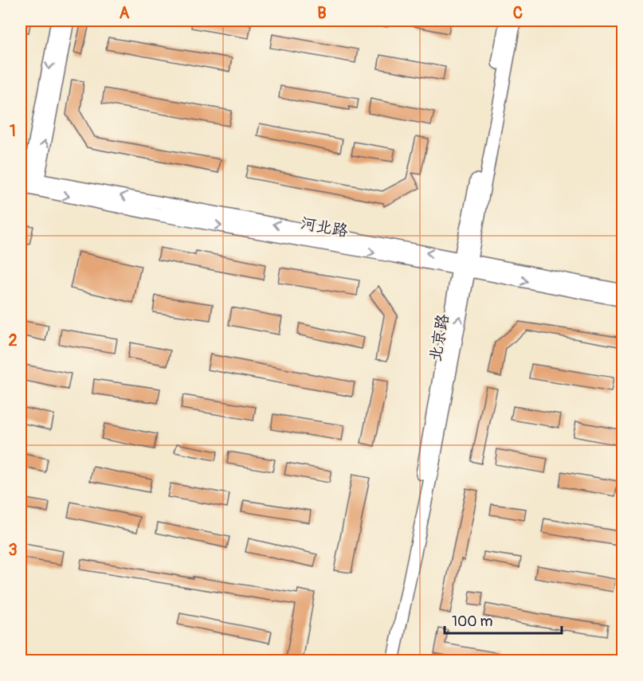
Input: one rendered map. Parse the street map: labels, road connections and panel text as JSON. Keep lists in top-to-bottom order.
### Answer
{
  "streets": {
    "street": ["河北路", "北京路"]
  },
  "crossings": [
    ["河北路", "北京路"]
  ],
  "scale_bar": "100 m",
  "grid": {
    "columns": ["A", "B", "C"],
    "rows": ["1", "2", "3"]
  }
}
